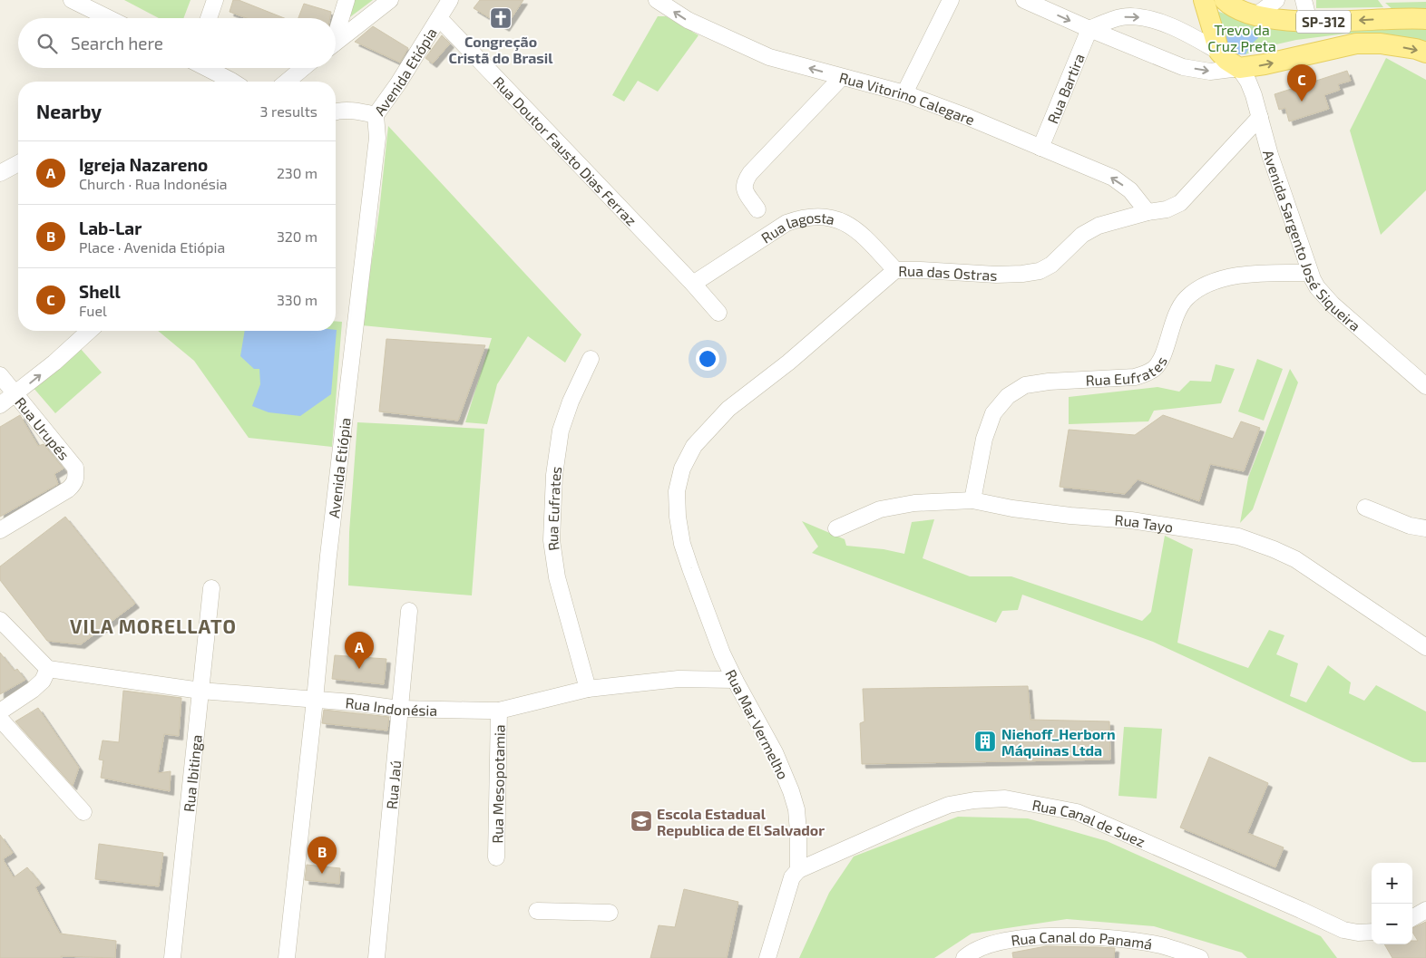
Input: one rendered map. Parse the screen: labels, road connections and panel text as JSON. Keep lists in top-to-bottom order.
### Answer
{
  "streets": {
    "main road": ["SP-312"],
    "street": [
      "Avenida Etiópia",
      "Rua Bartira",
      "Rua Vitorino Calegare",
      "Rua Doutor Fausto Dias Ferraz",
      "Rua lagosta",
      "Avenida Sargento José Siqueira",
      "Rua das Ostras",
      "Rua Eufrates",
      "Rua Urupés",
      "Rua Tayo",
      "Rua Indonésia",
      "Rua Mar Vermelho",
      "Rua Ibitinga",
      "Rua Mesopotamia",
      "Rua Jaú",
      "Rua Canal de Suez",
      "Rua Canal do Panamá"
    ]
  },
  "crossings": [
    ["SP-312", "Avenida Sargento José Siqueira"],
    ["Avenida Etiópia", "Rua Doutor Fausto Dias Ferraz"],
    ["Avenida Etiópia", "Rua Indonésia"],
    ["Rua Bartira", "Rua Vitorino Calegare"],
    ["Rua Vitorino Calegare", "Rua das Ostras"],
    ["Rua Doutor Fausto Dias Ferraz", "Rua lagosta"],
    ["Rua lagosta", "Rua das Ostras"],
    ["Avenida Sargento José Siqueira", "Rua das Ostras"],
    ["Avenida Sargento José Siqueira", "Rua Eufrates"],
    ["Rua das Ostras", "Rua Mar Vermelho"],
    ["Rua Eufrates", "Rua Tayo"],
    ["Rua Eufrates", "Rua Indonésia"],
    ["Rua Indonésia", "Rua Mar Vermelho"],
    ["Rua Indonésia", "Rua Ibitinga"],
    ["Rua Indonésia", "Rua Mesopotamia"],
    ["Rua Indonésia", "Rua Jaú"],
    ["Rua Mar Vermelho", "Rua Canal de Suez"]
  ],
  "districts": ["VILA MORELLATO"],
  "parks": ["Trevo da Cruz Preta"],
  "places": {
    "church": ["Congreção Cristã do Brasil"],
    "building": ["Niehoff_Herborn Máquinas Ltda"],
    "school or university": ["Escola Estadual Republica de El Salvador"]
  },
  "page": {
    "search": "Search here",
    "pins": ["C", "A", "B"],
    "heading": ["Nearby", "3 results"],
    "list": [
      {
        "mark": "A",
        "name": "Igreja Nazareno",
        "note": "Church · Rua Indonésia",
        "value": "230 m"
      },
      {
        "mark": "B",
        "name": "Lab-Lar",
        "note": "Place · Avenida Etiópia",
        "value": "320 m"
      },
      {
        "mark": "C",
        "name": "Shell",
        "note": "Fuel",
        "value": "330 m"
      }
    ],
    "map_buttons": ["+", "−"]
  }
}
